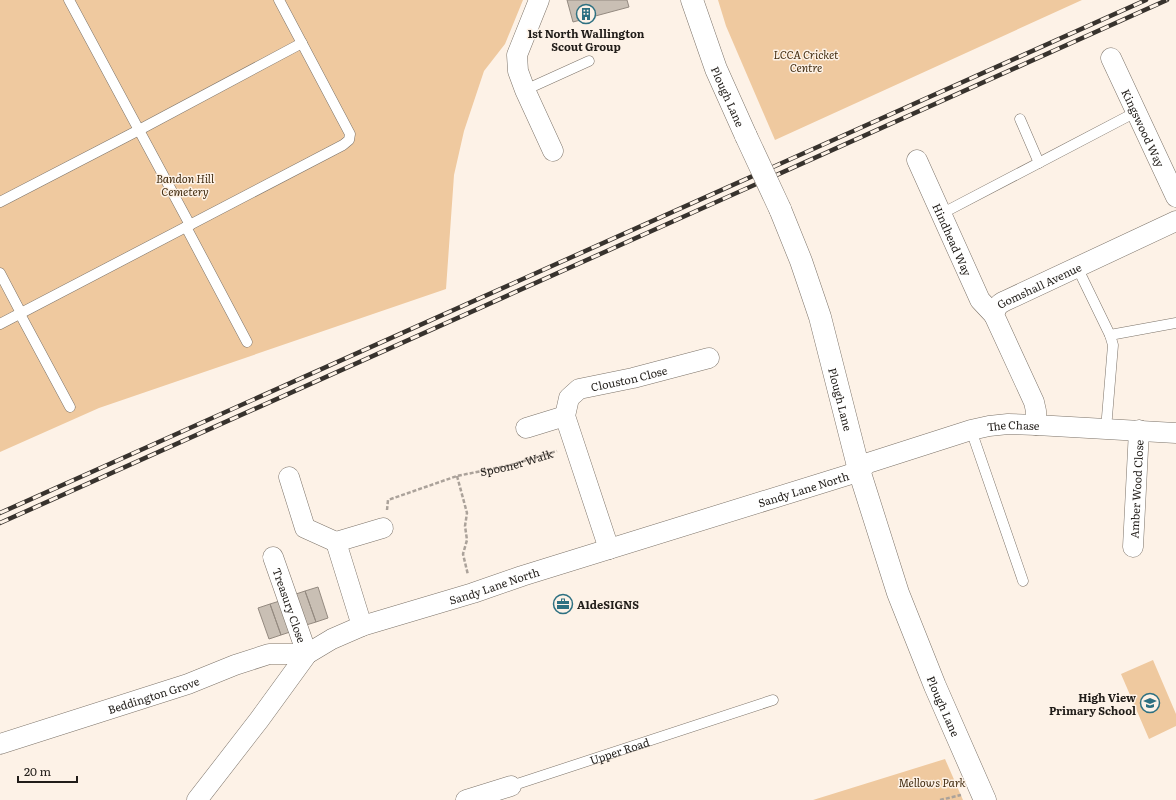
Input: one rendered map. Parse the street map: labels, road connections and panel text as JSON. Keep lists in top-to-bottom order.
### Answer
{
  "streets": {
    "main road": ["Plough Lane"],
    "street": [
      "Kingswood Way",
      "Hindhead Way",
      "Gomshall Avenue",
      "Clouston Close",
      "The Chase",
      "Sandy Lane North",
      "Amber Wood Close",
      "Treasury Close",
      "Beddington Grove",
      "Upper Road"
    ],
    "path": ["Spooner Walk"]
  },
  "crossings": [
    ["Plough Lane", "The Chase"],
    ["Plough Lane", "Sandy Lane North"],
    ["Hindhead Way", "Gomshall Avenue"],
    ["Gomshall Avenue", "The Chase"],
    ["The Chase", "Sandy Lane North"],
    ["The Chase", "Amber Wood Close"],
    ["Sandy Lane North", "Treasury Close"],
    ["Sandy Lane North", "Beddington Grove"],
    ["Treasury Close", "Beddington Grove"]
  ],
  "parks": ["LCCA Cricket Centre", "Bandon Hill Cemetery", "Mellows Park"],
  "places": {
    "building": ["1st North Wallington Scout Group"],
    "office": ["A1deSIGNS"],
    "school or university": ["High View Primary School"]
  },
  "scale_bar": "20 m"
}
